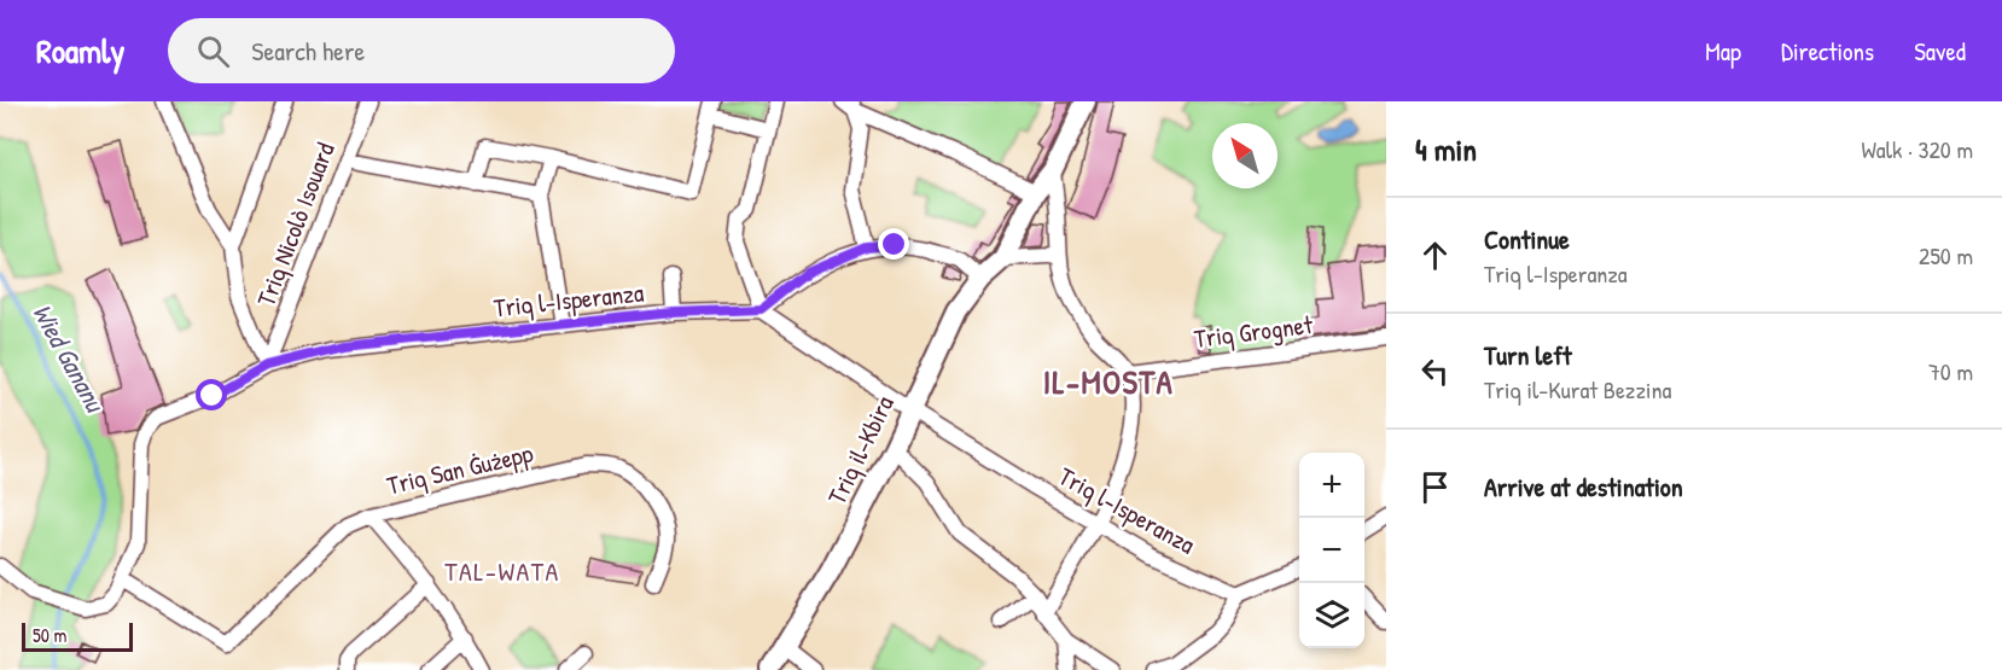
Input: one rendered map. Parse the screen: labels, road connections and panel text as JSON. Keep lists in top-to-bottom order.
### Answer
{
  "streets": {
    "main road": ["Triq il-Kbira"],
    "street": [
      "Triq Nicolò Isouard",
      "Triq l-Isperanza",
      "Triq Grognet",
      "Triq San Ġużepp"
    ]
  },
  "crossings": [
    ["Triq Nicolò Isouard", "Triq l-Isperanza"],
    ["Triq l-Isperanza", "Triq il-Kbira"],
    ["Triq l-Isperanza", "Triq San Ġużepp"]
  ],
  "districts": ["IL-MOSTA", "TAL-WATA"],
  "water": ["Wied Gananu"],
  "scale_bar": "50 m",
  "north": "top left",
  "page": {
    "header": "Roamly",
    "search": "Search here",
    "nav": ["Map", "Directions", "Saved"],
    "heading": ["4 min", "Walk · 320 m"],
    "list": [
      ["Continue", "Triq l-Isperanza", "250 m"],
      ["Turn left", "Triq il-Kurat Bezzina", "70 m"],
      "Arrive at destination"
    ],
    "map_buttons": ["+", "−"],
    "scale": "50 m"
  }
}
